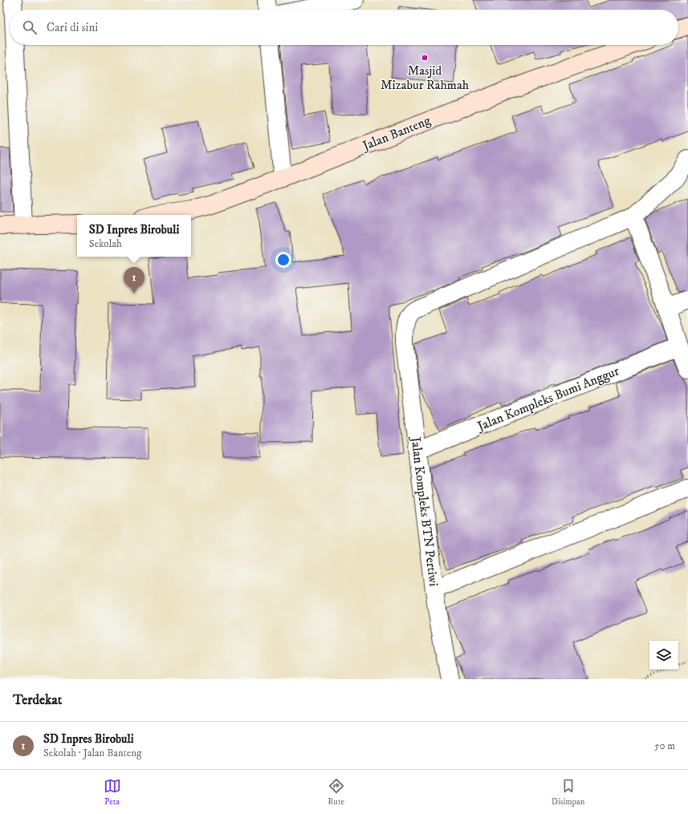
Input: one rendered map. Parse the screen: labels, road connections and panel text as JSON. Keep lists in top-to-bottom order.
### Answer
{
  "streets": {
    "street": ["Jalan Banteng", "Jalan Kompleks Bumi Anggur", "Jalan Kompleks BTN Pertiwi"]
  },
  "crossings": [
    ["Jalan Kompleks Bumi Anggur", "Jalan Kompleks BTN Pertiwi"]
  ],
  "places": ["Masjid Mizabur Rahmah"],
  "page": {
    "search": "Cari di sini",
    "popup": ["SD Inpres Birobuli", "Sekolah"],
    "pins": "1",
    "heading": "Terdekat",
    "list": [
      {
        "mark": "1",
        "name": "SD Inpres Birobuli",
        "note": "Sekolah · Jalan Banteng",
        "value": "50 m"
      }
    ],
    "nav": ["Peta", "Rute", "Disimpan"]
  }
}
